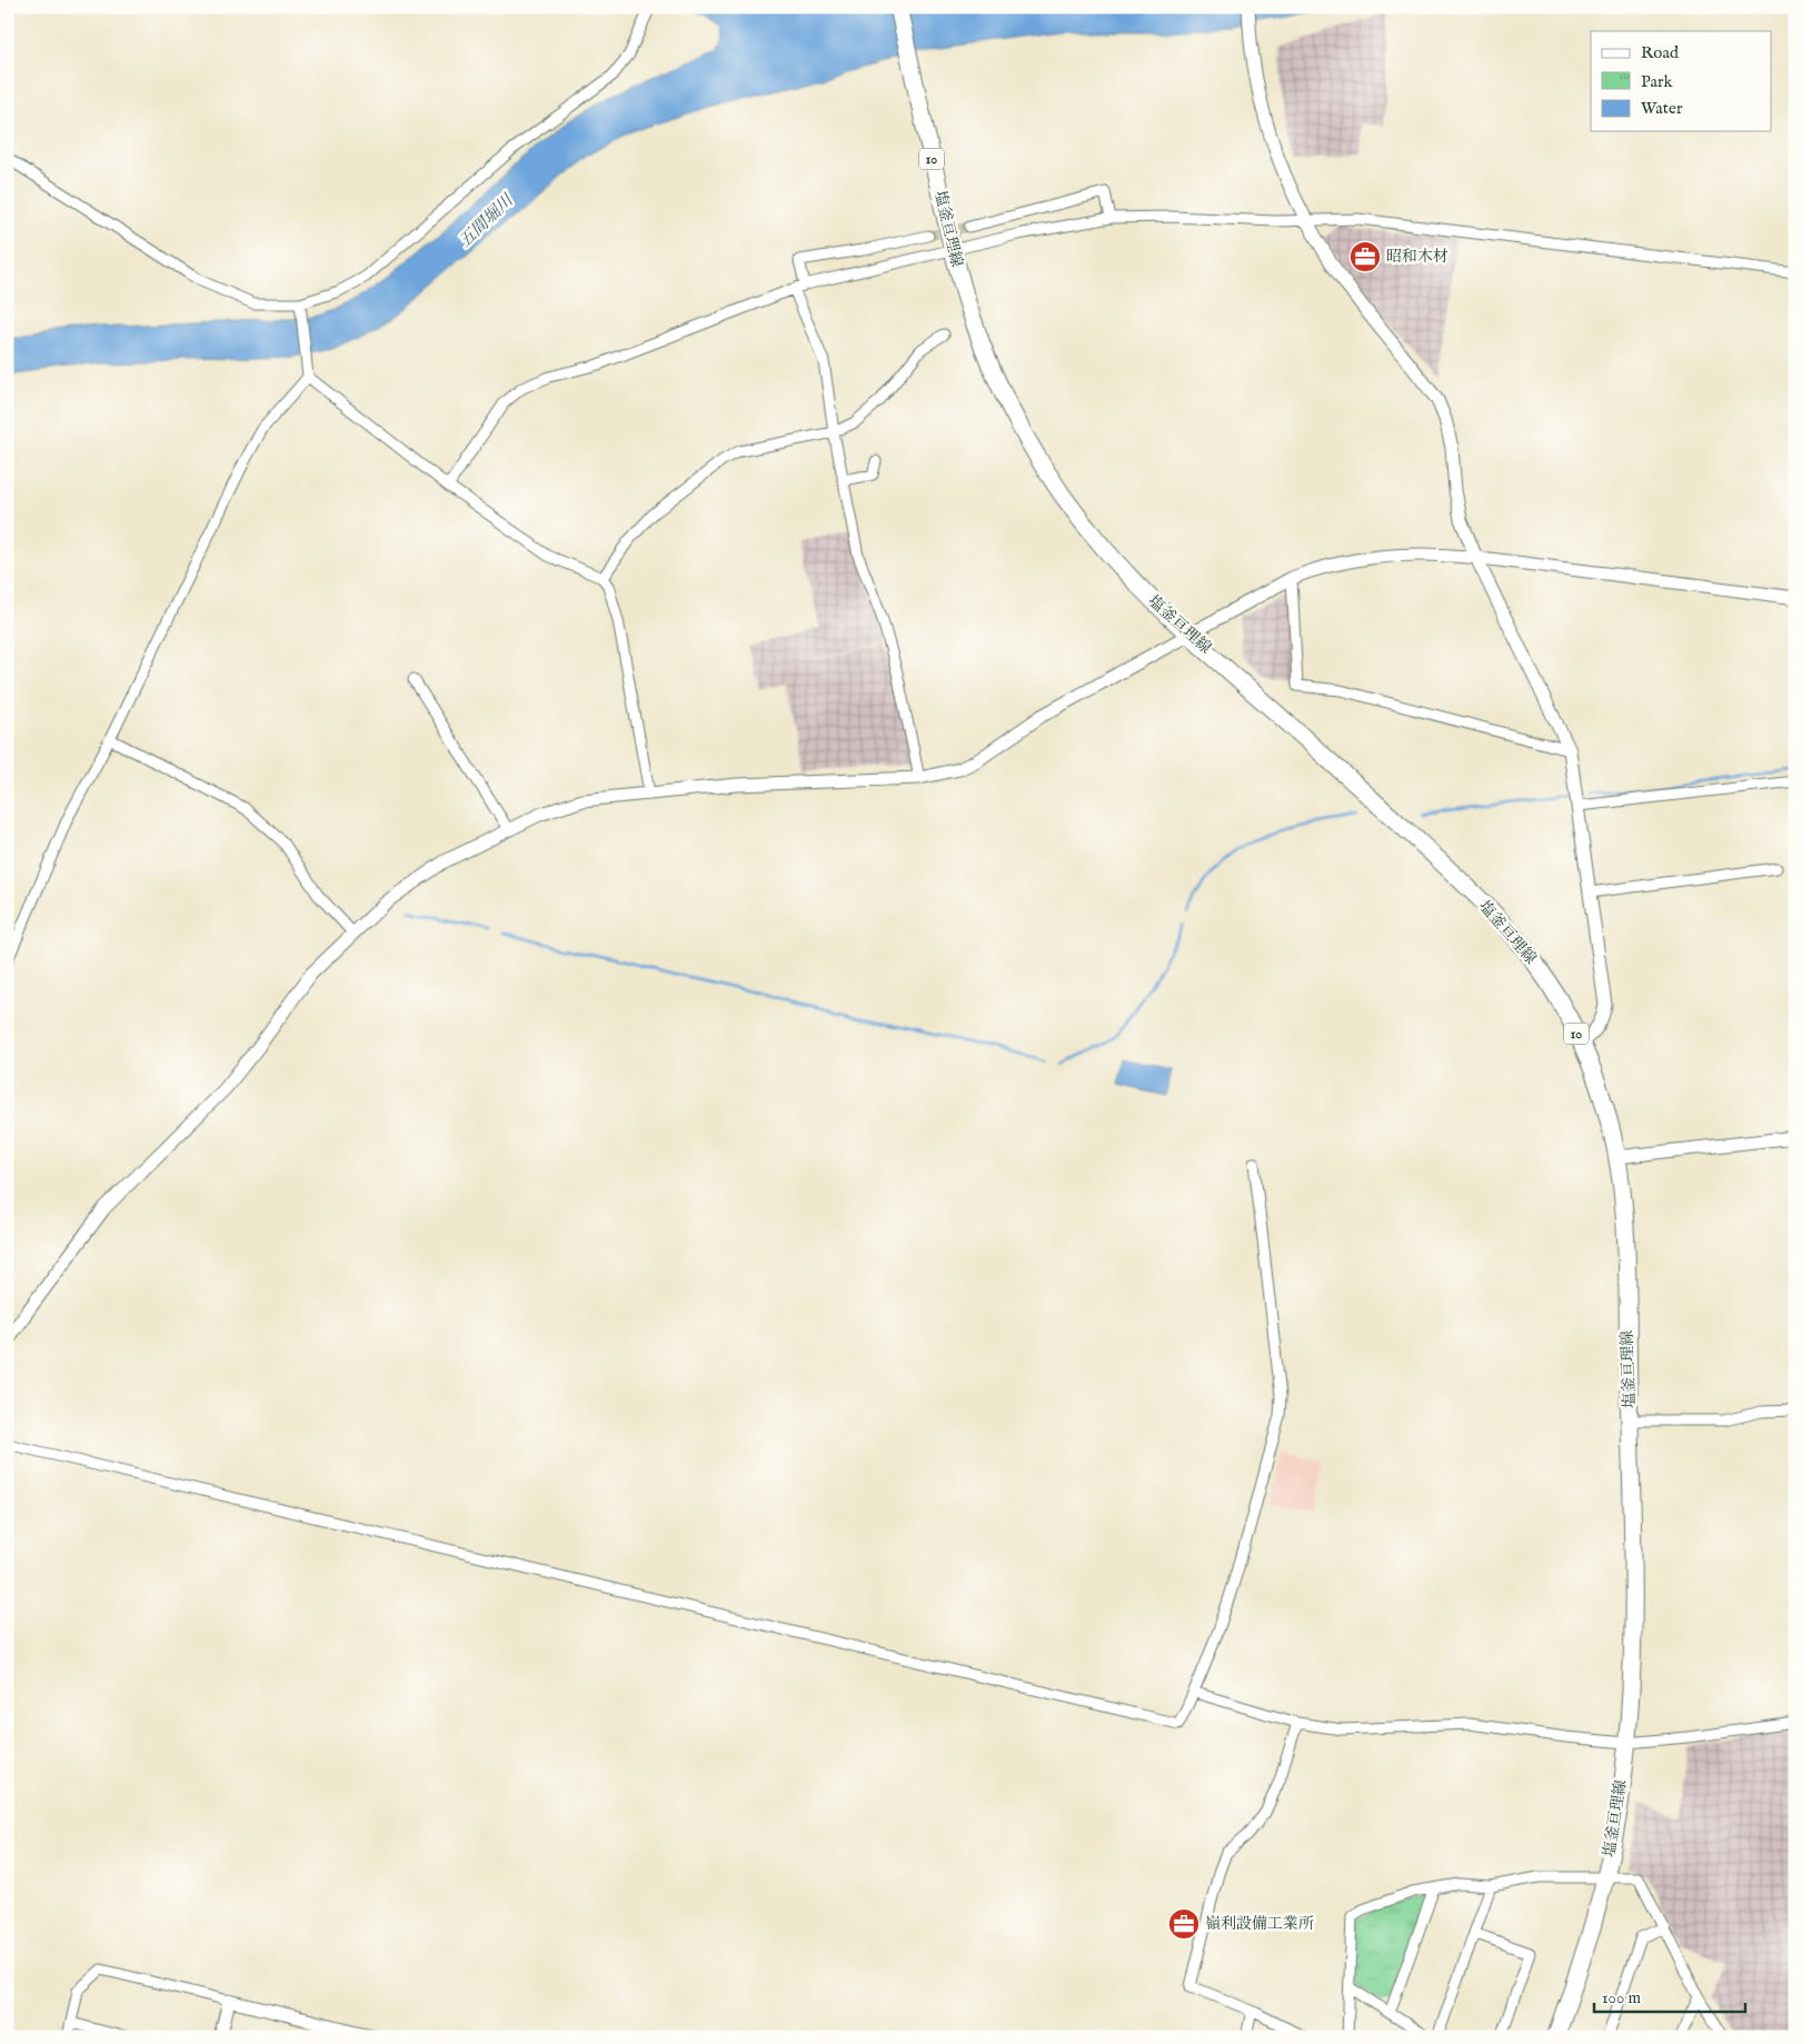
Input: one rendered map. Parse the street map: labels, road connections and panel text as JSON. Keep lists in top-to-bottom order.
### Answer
{
  "streets": {
    "main road": ["10", "塩釜亘理線"]
  },
  "water": ["五間堀川"],
  "places": {
    "office": ["昭和木材", "嶺利設備工業所"]
  },
  "legend": ["Road", "Park", "Water"],
  "scale_bar": "100 m"
}
